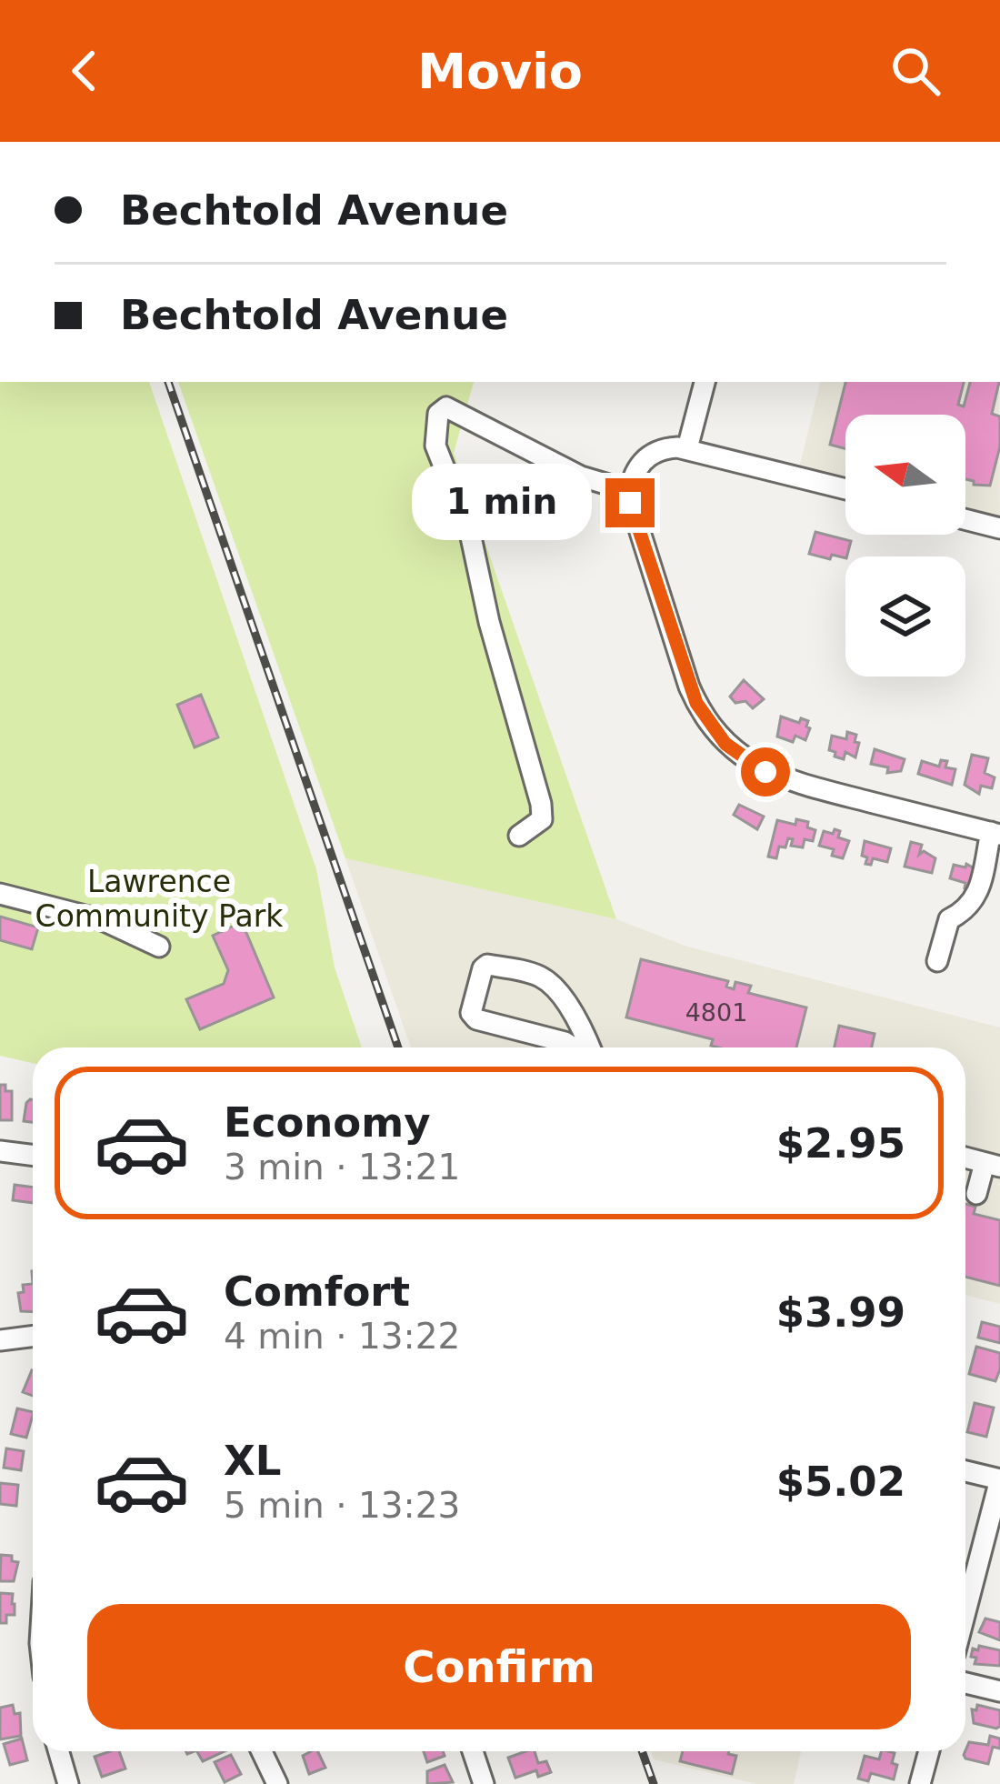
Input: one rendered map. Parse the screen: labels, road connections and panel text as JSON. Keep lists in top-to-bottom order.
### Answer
{
  "parks": ["Lawrence Community Park"],
  "house_numbers": ["4801"],
  "north": "left",
  "page": {
    "header": "Movio",
    "banner": ["Bechtold Avenue", "Bechtold Avenue"],
    "bubble": "1 min",
    "list": [
      {
        "name": "Economy",
        "note": "3 min · 13:21",
        "value": "$2.95"
      },
      {
        "name": "Comfort",
        "note": "4 min · 13:22",
        "value": "$3.99"
      },
      {
        "name": "XL",
        "note": "5 min · 13:23",
        "value": "$5.02"
      }
    ],
    "buttons": "Confirm"
  }
}
